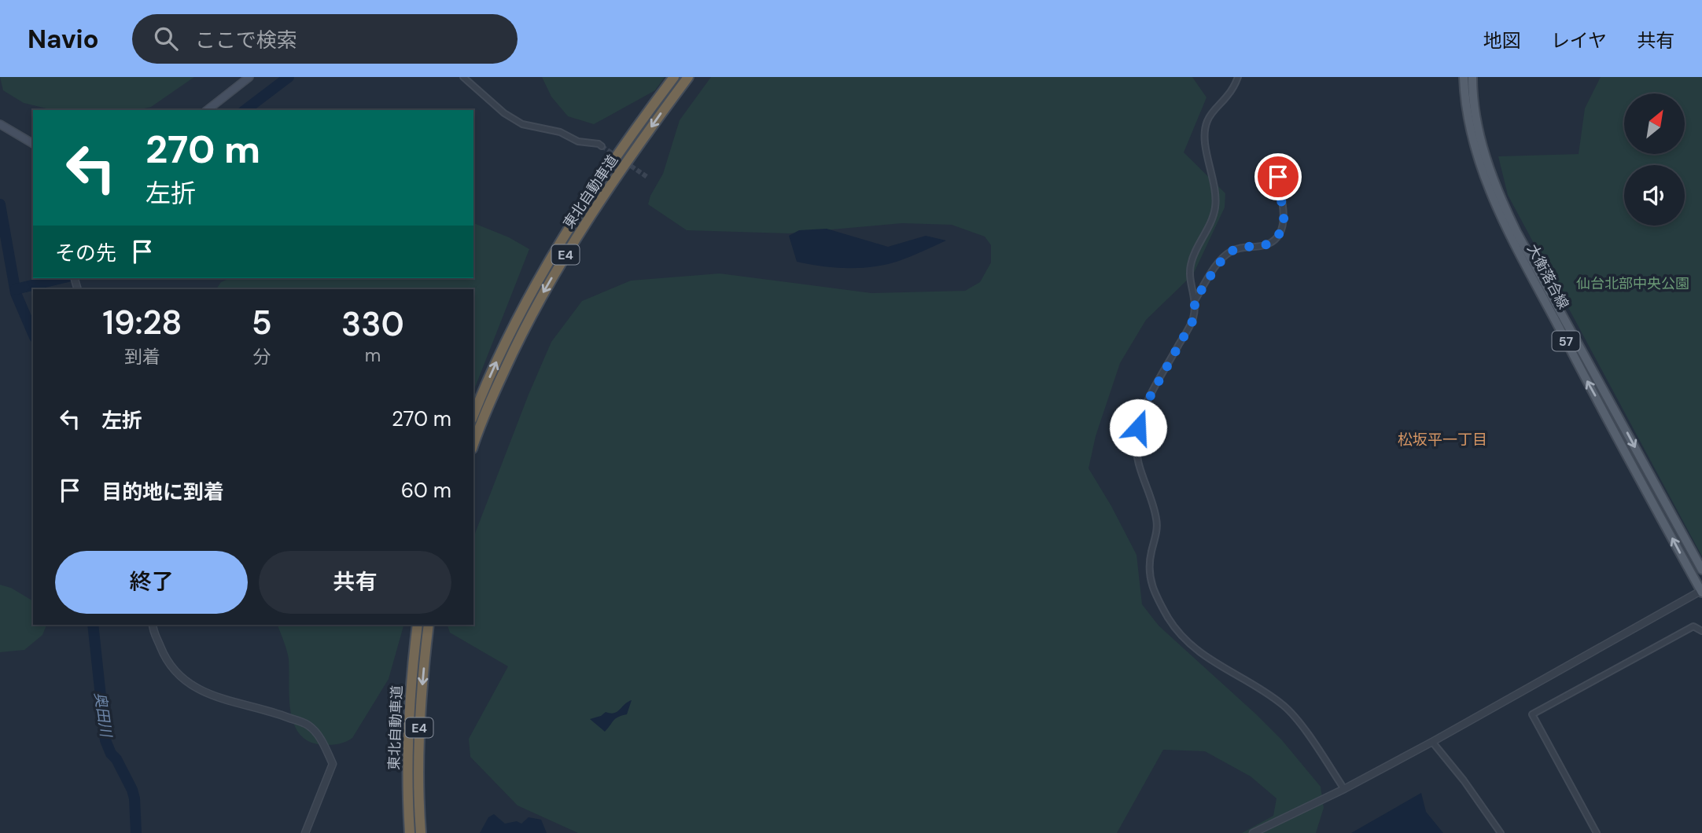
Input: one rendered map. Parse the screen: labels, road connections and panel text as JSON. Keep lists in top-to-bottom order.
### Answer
{
  "streets": {
    "highway": ["東北自動車道", "E4"],
    "main road": ["大衡落合線", "57"]
  },
  "districts": ["松坂平一丁目"],
  "water": ["奥田川"],
  "parks": ["仙台北部中央公園"],
  "north": "top right",
  "page": {
    "header": "Navio",
    "search": "ここで検索",
    "nav": ["地図", "レイヤ", "共有"],
    "turn": ["270 m", "左折"],
    "then": "その先",
    "eta": [
      "19:28",
      "到着",
      "5",
      "分",
      "330",
      "m"
    ],
    "list": [
      {
        "name": "左折",
        "value": "270 m"
      },
      {
        "name": "目的地に到着",
        "value": "60 m"
      }
    ],
    "buttons": ["終了", "共有"]
  }
}
